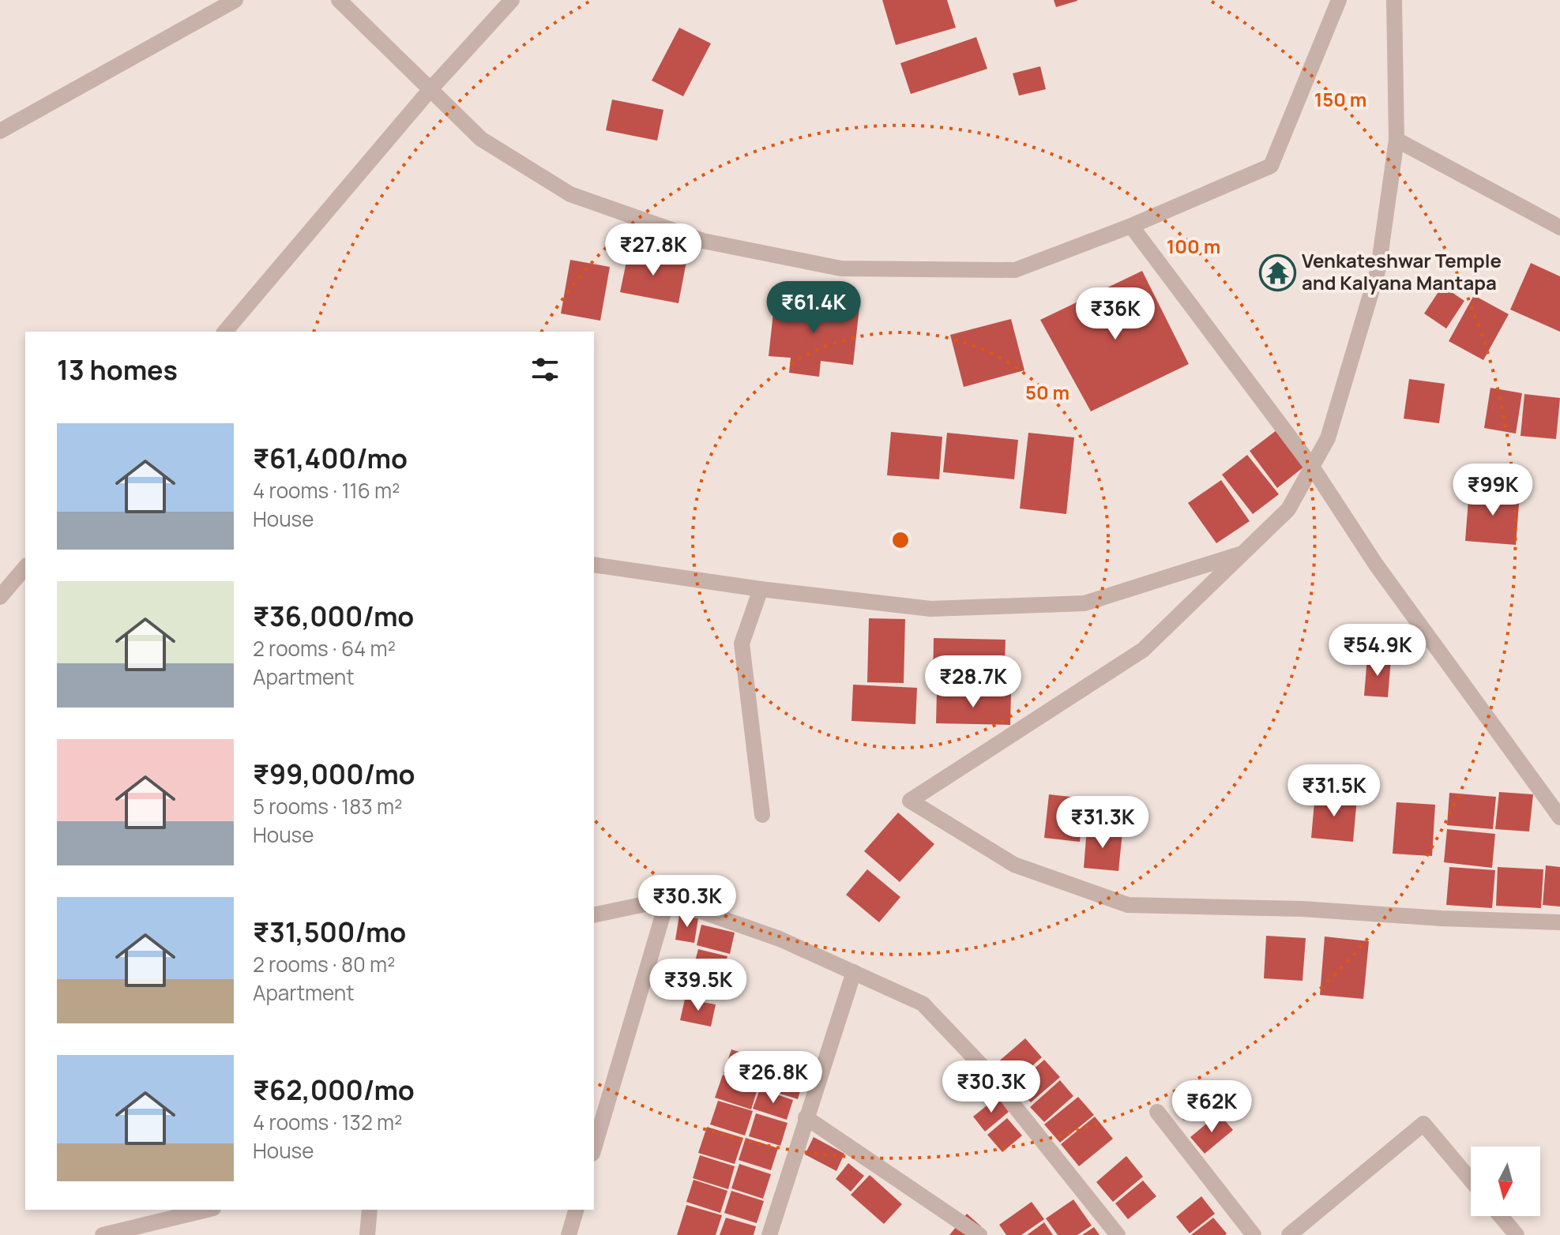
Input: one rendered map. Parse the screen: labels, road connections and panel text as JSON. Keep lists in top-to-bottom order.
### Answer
{
  "places": {
    "temple": ["Venkateshwar Temple and Kalyana Mantapa"]
  },
  "north": "bottom",
  "page": {
    "price": [
      "₹27.8K",
      "₹61.4K",
      "₹36K",
      "₹99K",
      "₹54.9K",
      "₹28.7K",
      "₹31.5K",
      "₹31.3K",
      "₹30.3K",
      "₹39.5K",
      "₹26.8K",
      "₹30.3K",
      "₹62K"
    ],
    "heading": "13 homes",
    "list": [
      {
        "name": "₹61,400/mo",
        "note": "4 rooms · 116 m² · House"
      },
      {
        "name": "₹36,000/mo",
        "note": "2 rooms · 64 m² · Apartment"
      },
      {
        "name": "₹99,000/mo",
        "note": "5 rooms · 183 m² · House"
      },
      {
        "name": "₹31,500/mo",
        "note": "2 rooms · 80 m² · Apartment"
      },
      {
        "name": "₹62,000/mo",
        "note": "4 rooms · 132 m² · House"
      }
    ]
  },
  "rings": ["150 m", "100 m", "50 m"]
}
